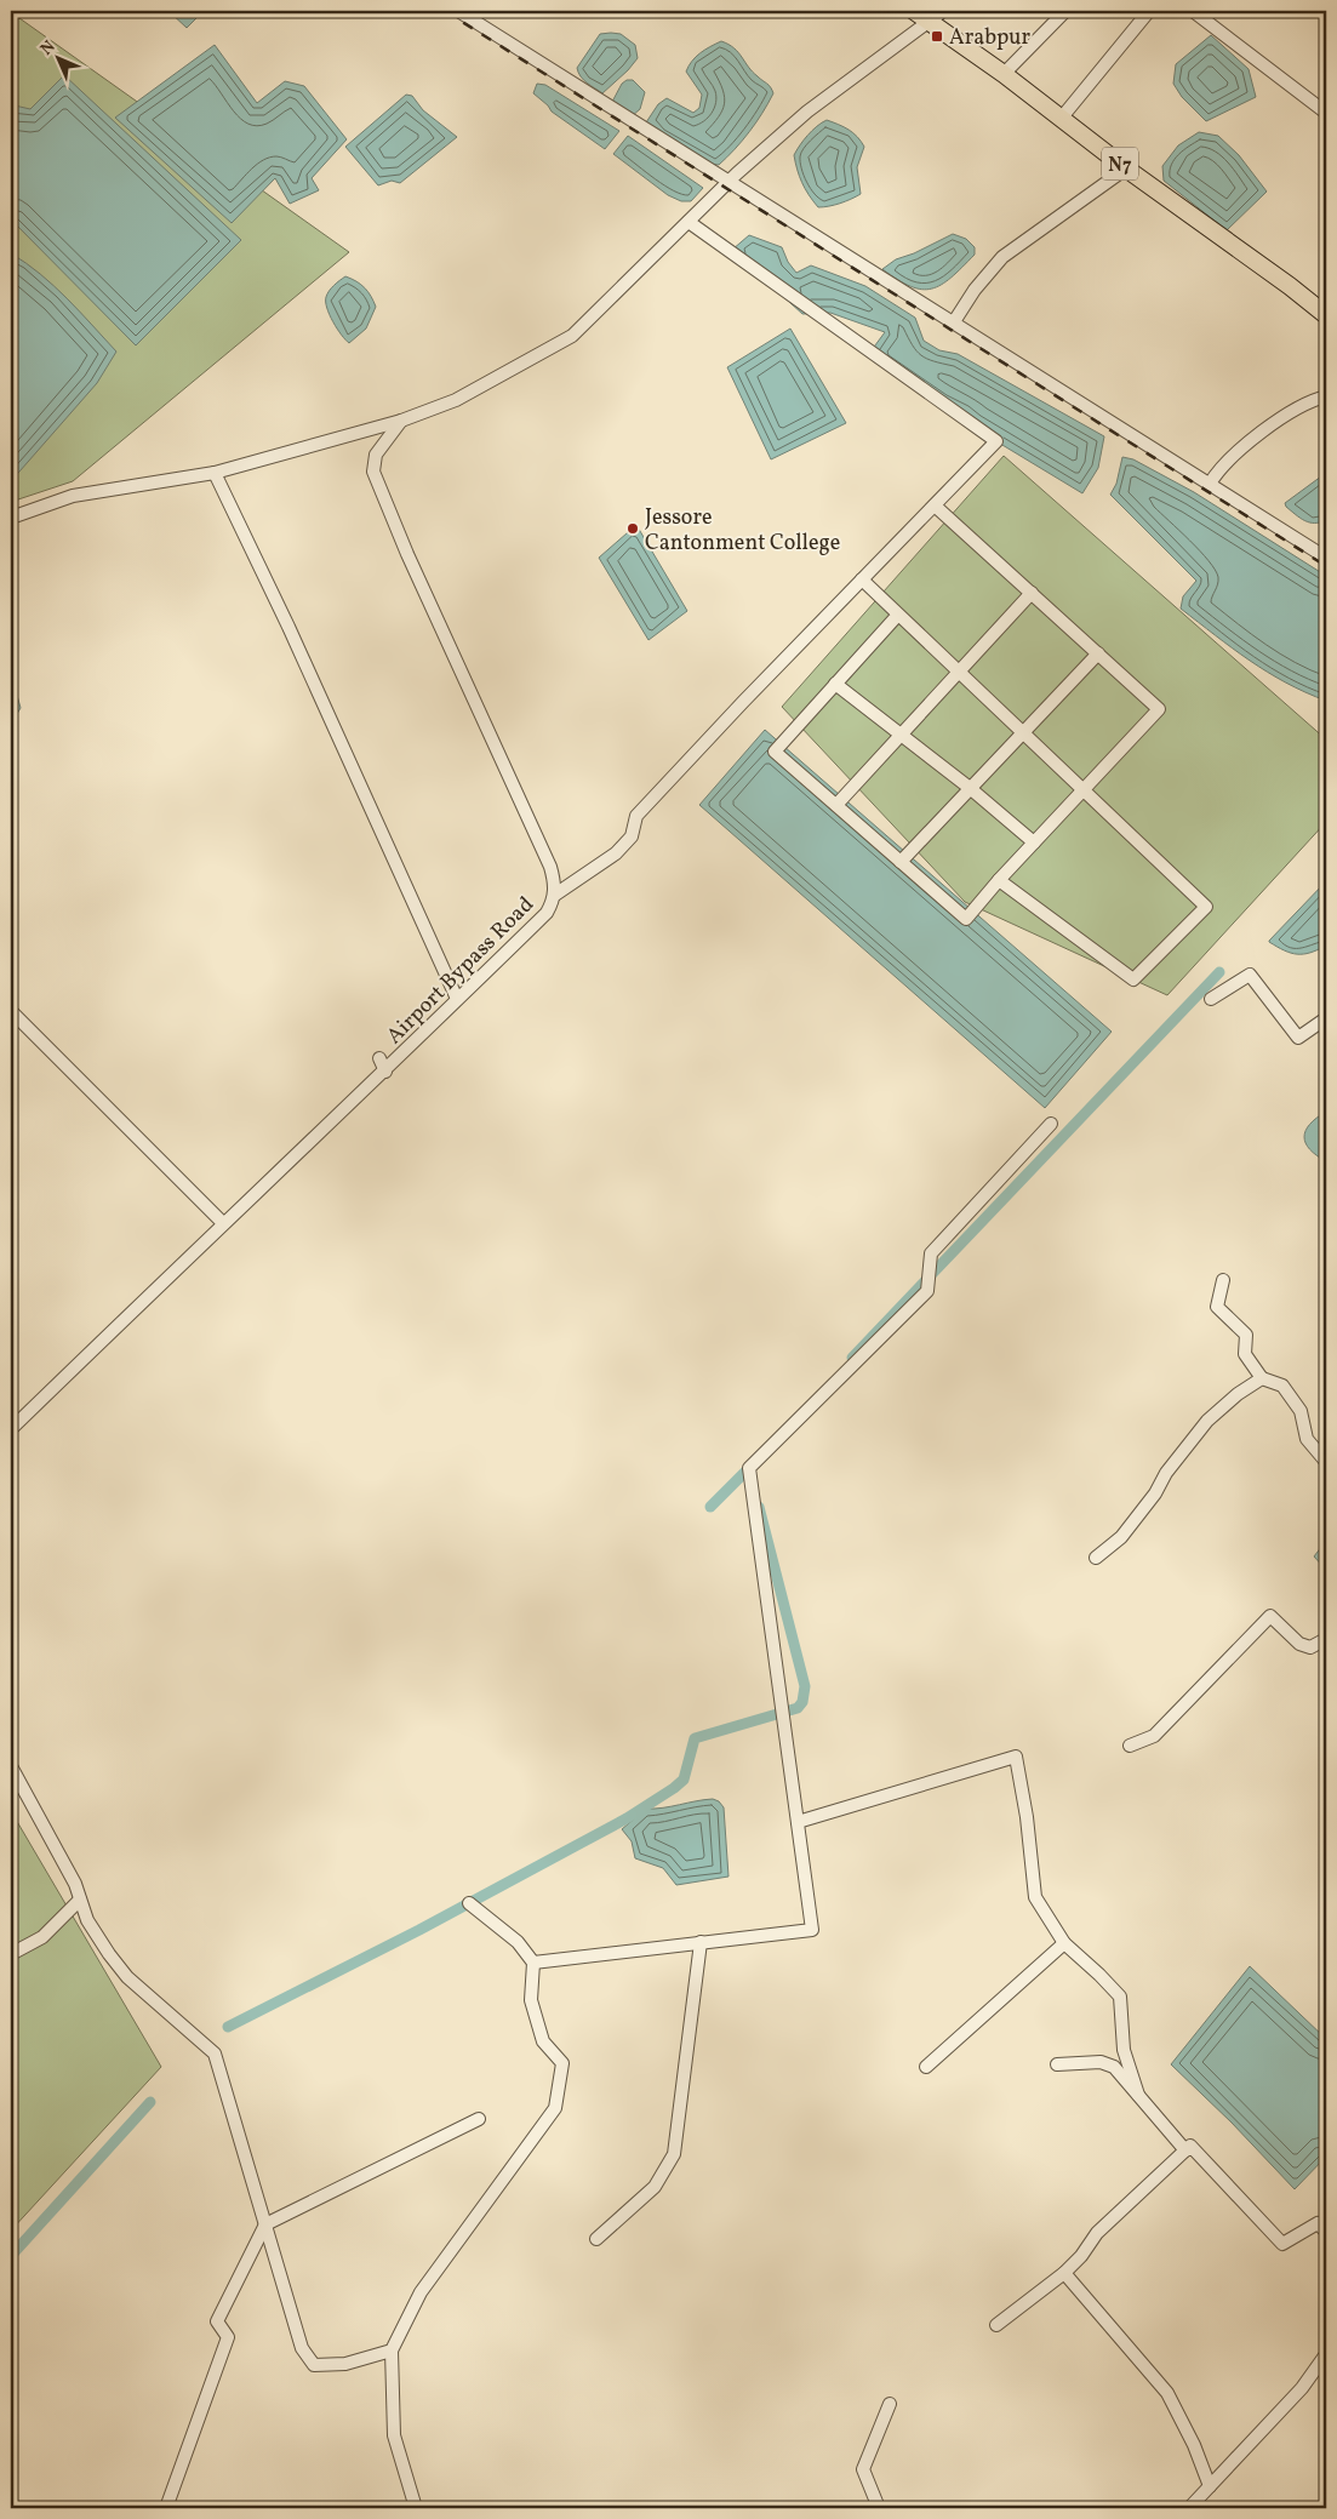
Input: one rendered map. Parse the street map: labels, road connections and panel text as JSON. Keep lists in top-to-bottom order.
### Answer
{
  "streets": {
    "highway": ["N7"],
    "street": ["Airport Bypass Road"]
  },
  "places": {
    "transit": ["Arabpur"],
    "other": ["Jessore Cantonment College"]
  },
  "north": "top left"
}
